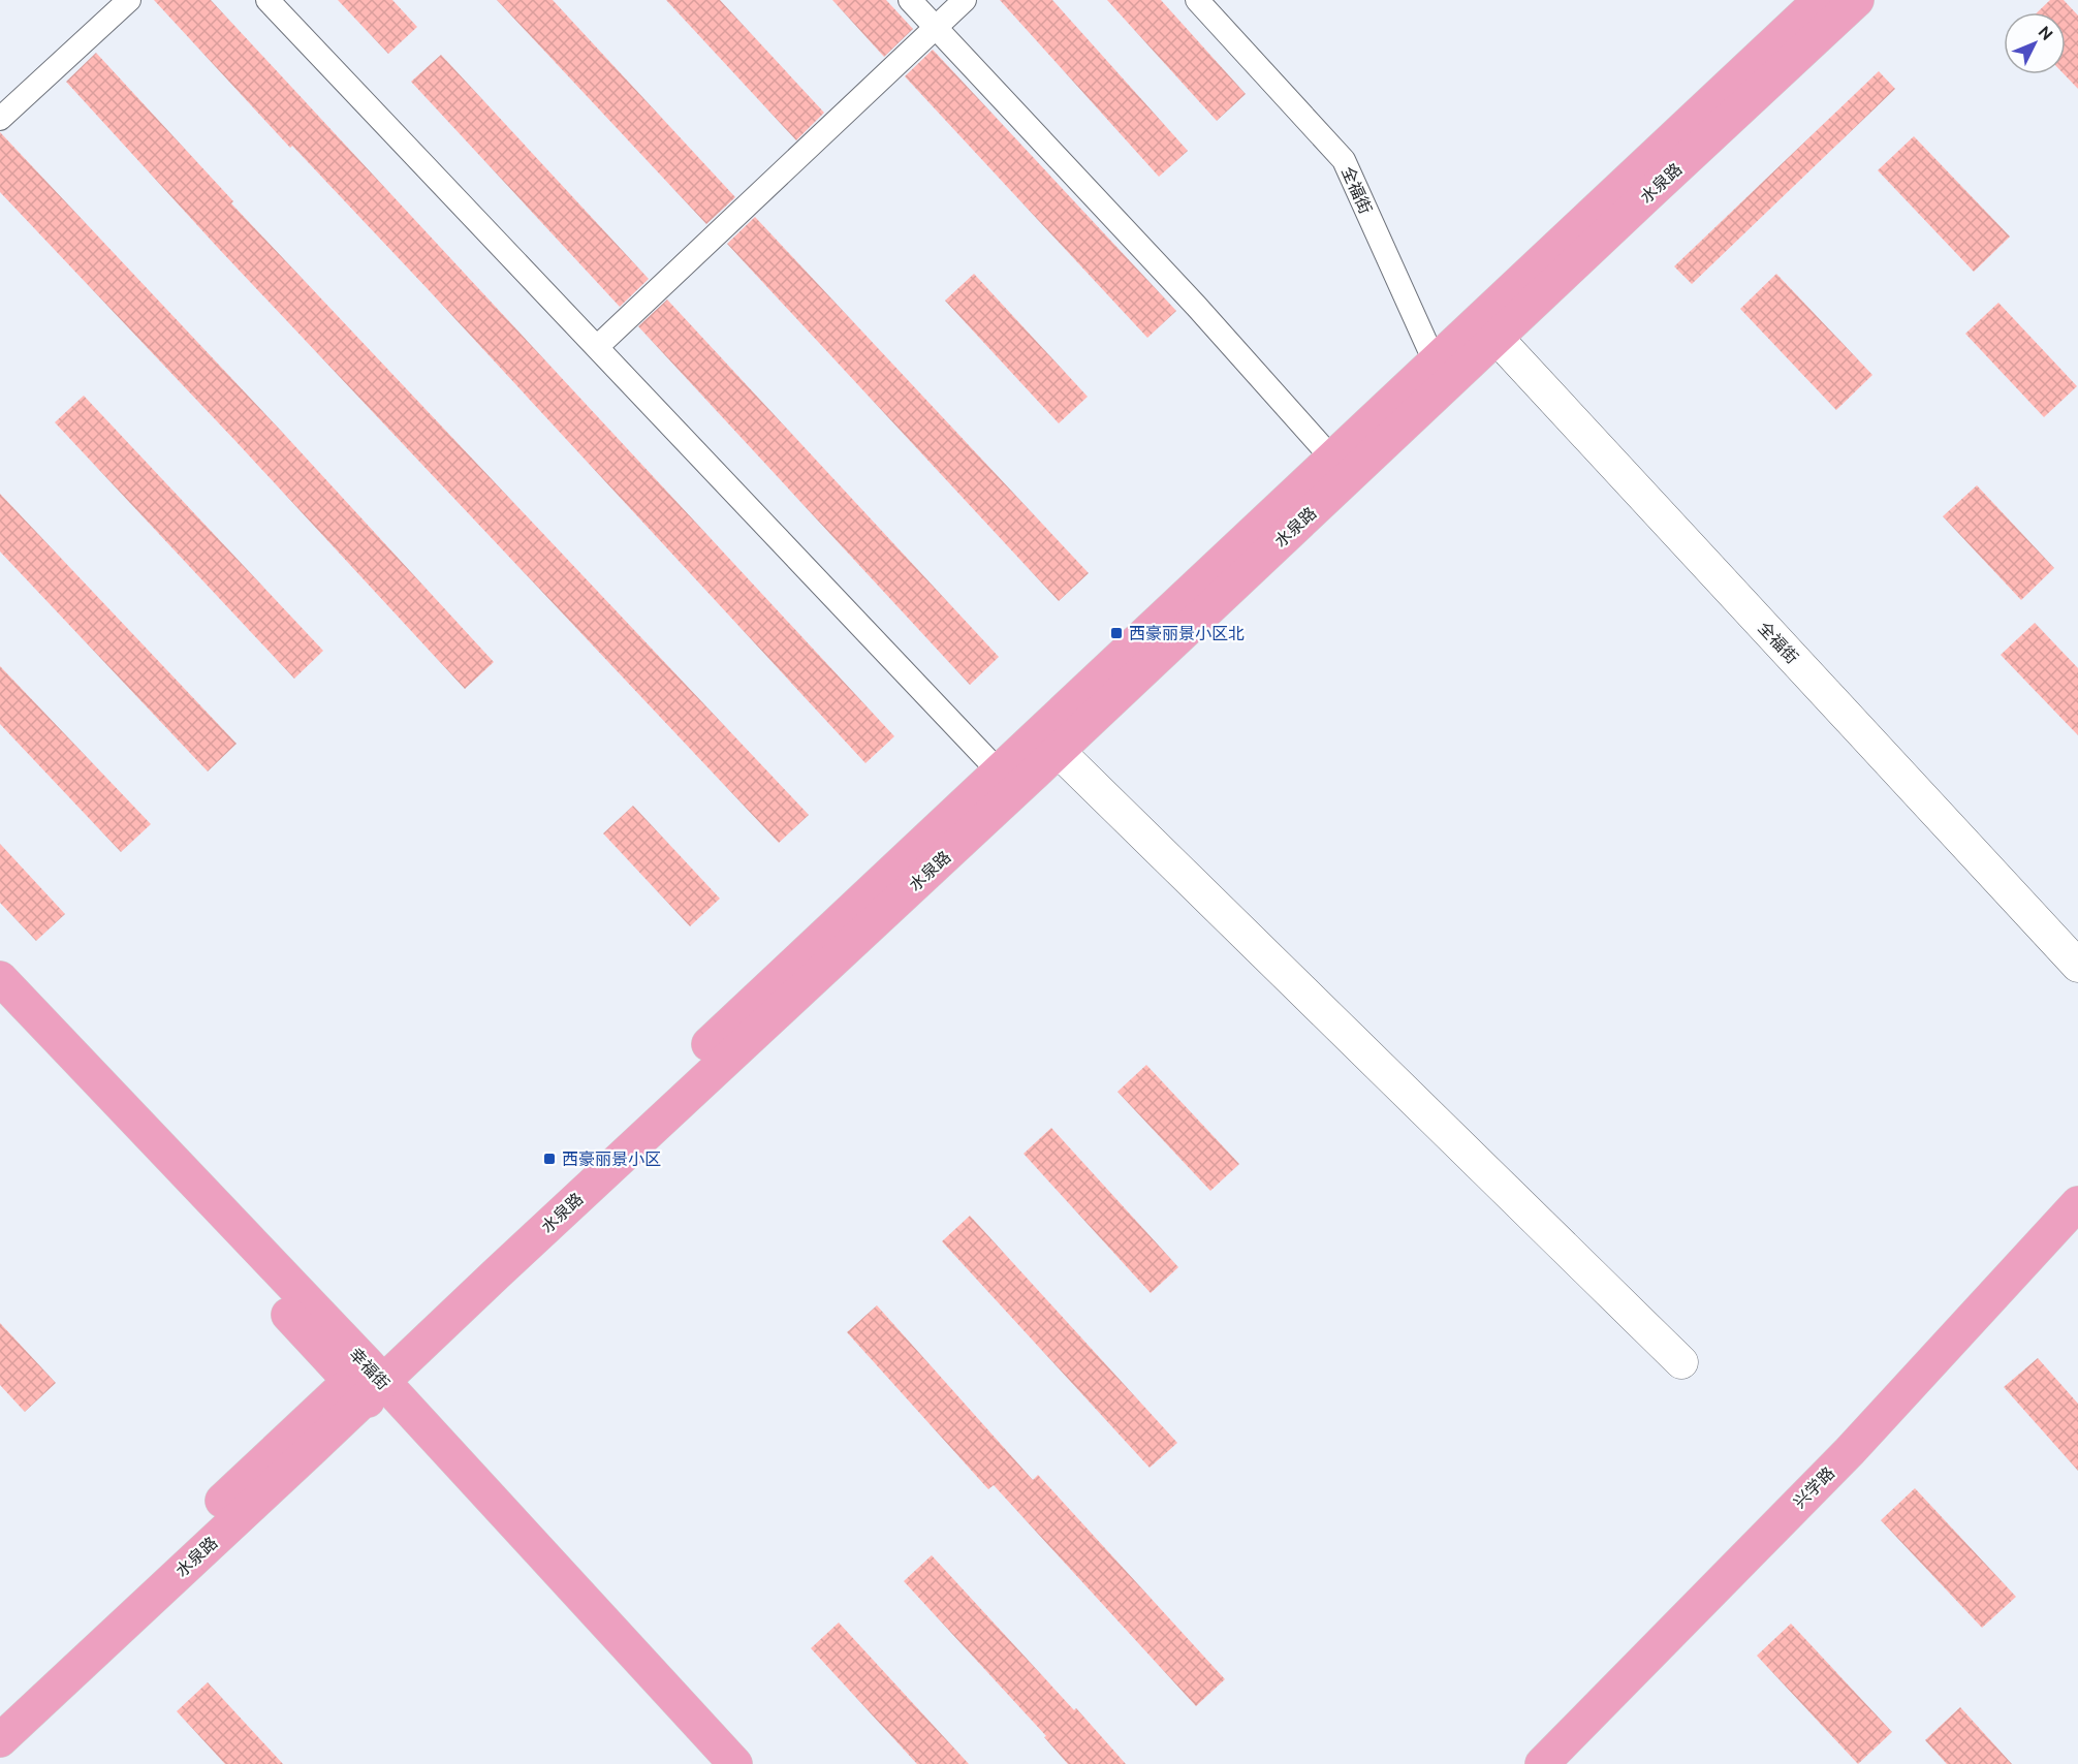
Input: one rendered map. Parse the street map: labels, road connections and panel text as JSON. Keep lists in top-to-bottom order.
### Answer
{
  "streets": {
    "main road": ["水泉路", "幸福街", "兴学路"],
    "street": ["全福街"]
  },
  "crossings": [
    ["水泉路", "全福街"],
    ["水泉路", "幸福街"]
  ],
  "places": {
    "transit": ["西豪丽景小区北", "西豪丽景小区"]
  },
  "north": "top right"
}
